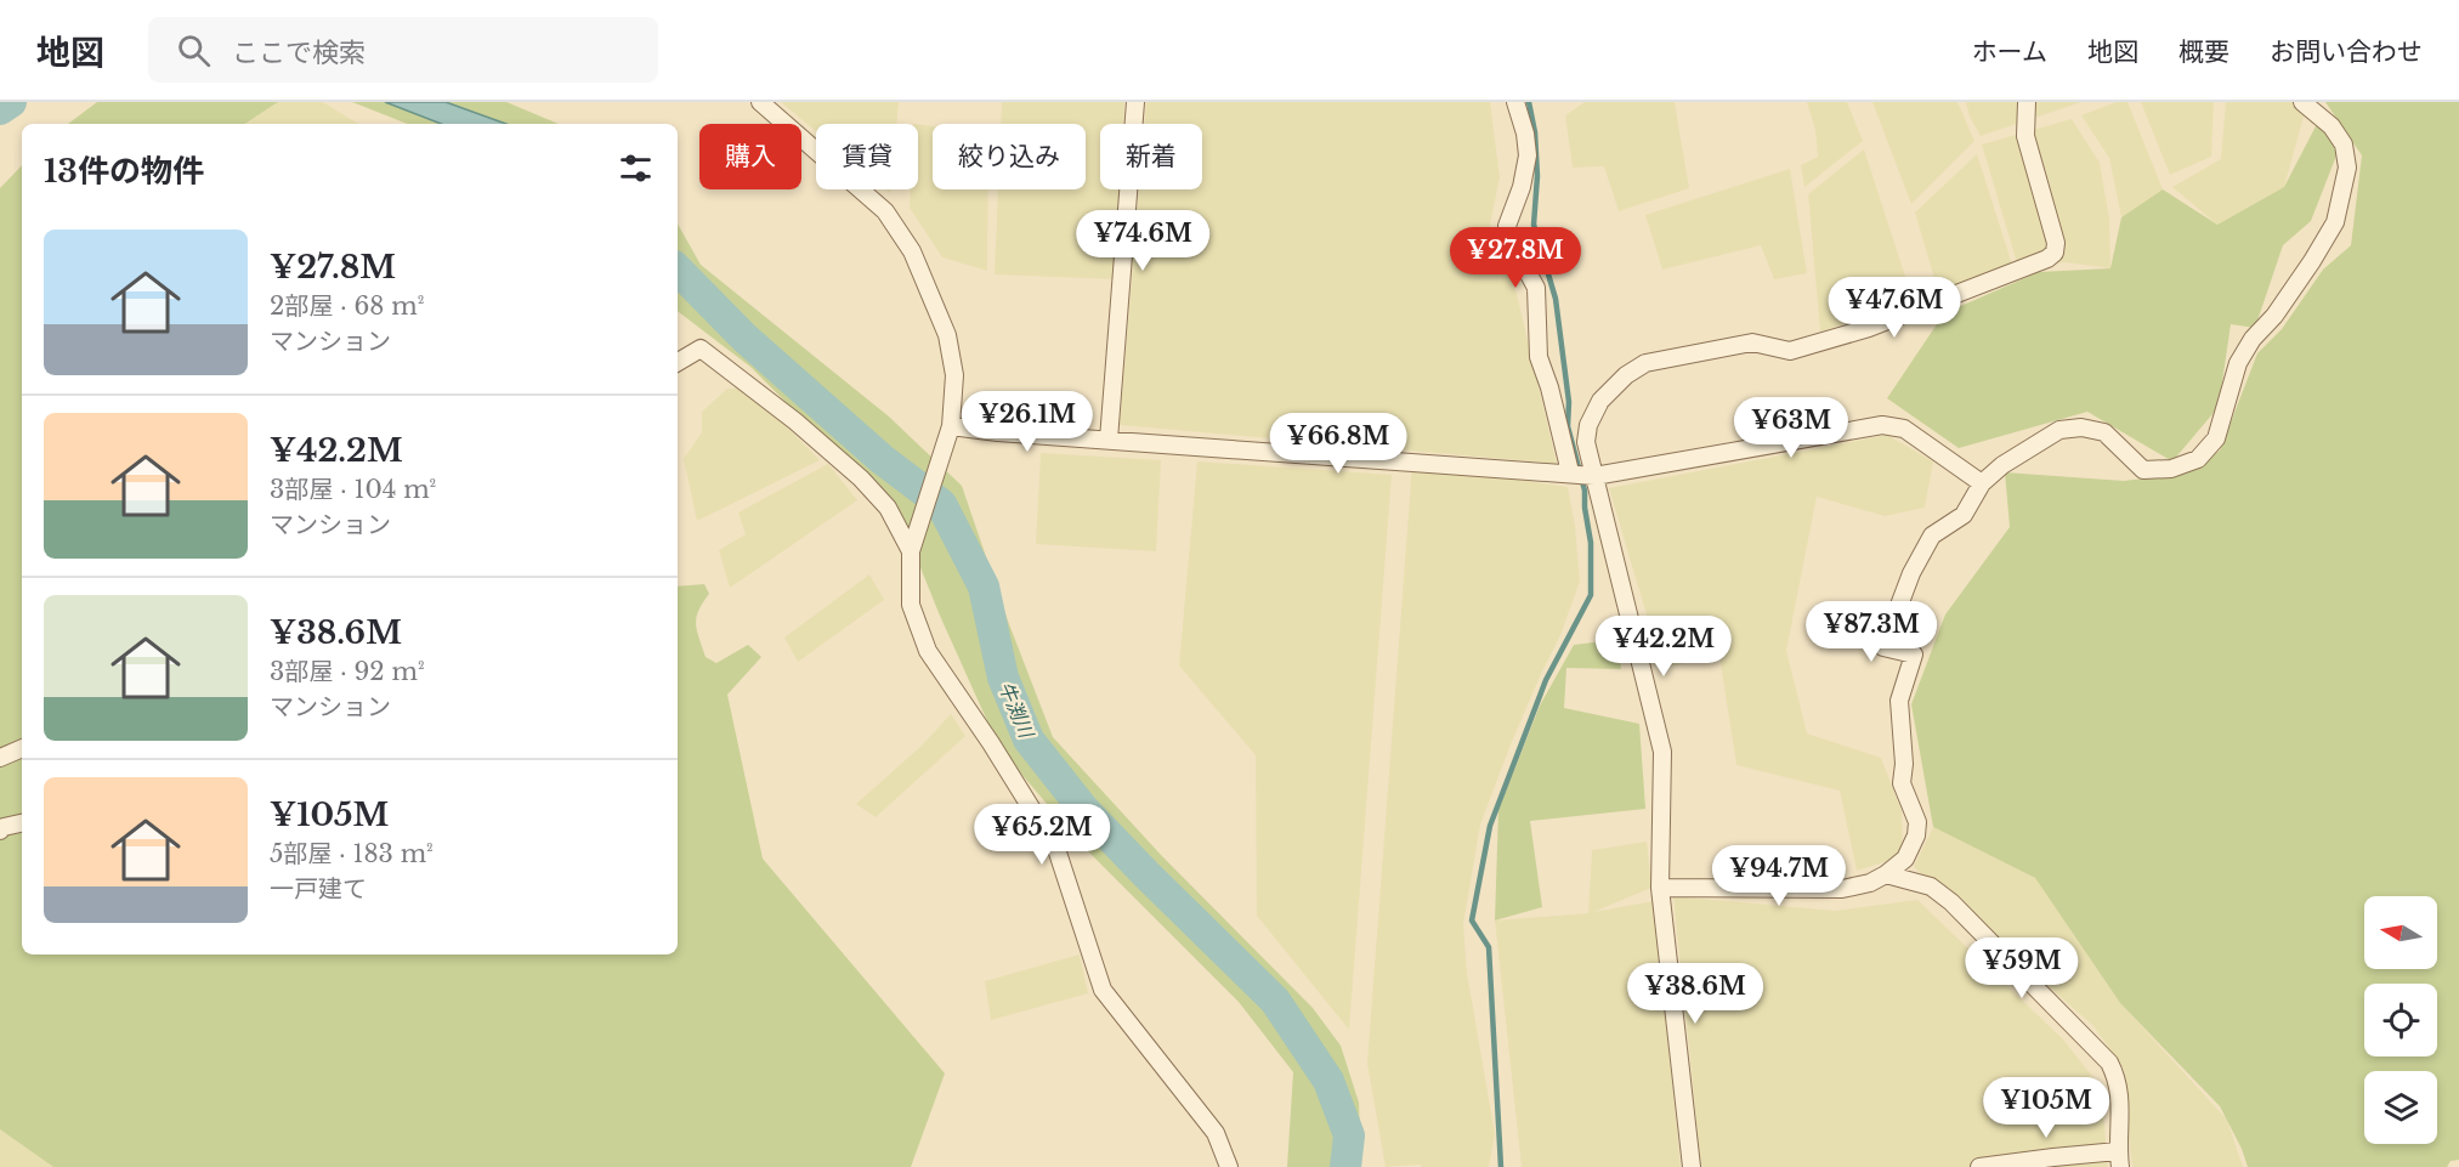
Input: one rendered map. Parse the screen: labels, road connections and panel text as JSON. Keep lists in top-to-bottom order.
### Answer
{
  "water": ["牛渕川"],
  "north": "left",
  "page": {
    "header": "地図",
    "search": "ここで検索",
    "nav": [
      "ホーム",
      "地図",
      "概要",
      "お問い合わせ"
    ],
    "chip": [
      "購入",
      "賃貸",
      "絞り込み",
      "新着"
    ],
    "heading": "13件の物件",
    "price": [
      "¥74.6M",
      "¥27.8M",
      "¥47.6M",
      "¥26.1M",
      "¥63M",
      "¥66.8M",
      "¥87.3M",
      "¥42.2M",
      "¥65.2M",
      "¥94.7M",
      "¥59M",
      "¥38.6M",
      "¥105M"
    ],
    "list": [
      {
        "name": "¥27.8M",
        "note": "2部屋 · 68 m² · マンション"
      },
      {
        "name": "¥42.2M",
        "note": "3部屋 · 104 m² · マンション"
      },
      {
        "name": "¥38.6M",
        "note": "3部屋 · 92 m² · マンション"
      },
      {
        "name": "¥105M",
        "note": "5部屋 · 183 m² · 一戸建て"
      }
    ]
  }
}
